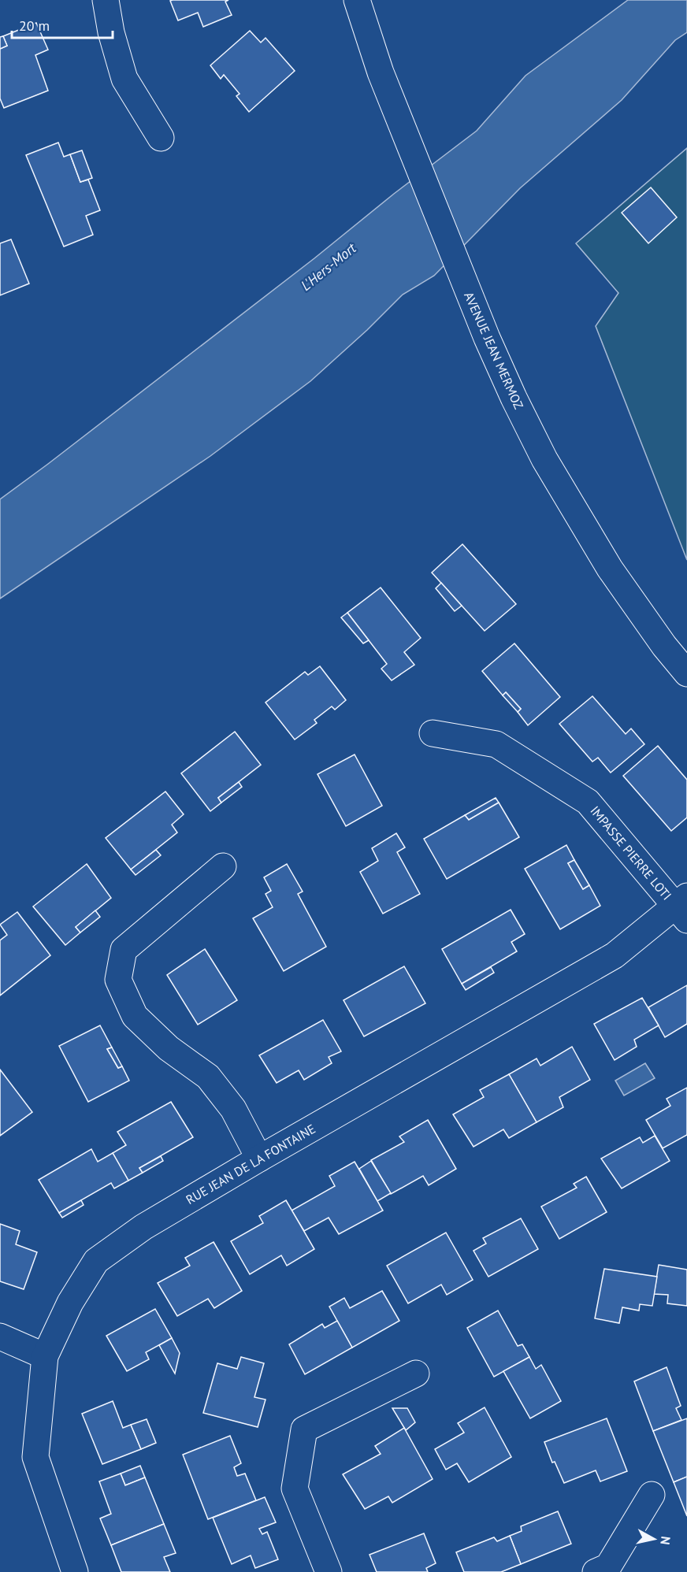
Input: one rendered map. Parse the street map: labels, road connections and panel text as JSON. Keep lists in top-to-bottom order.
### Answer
{
  "streets": {
    "street": ["AVENUE JEAN MERMOZ", "IMPASSE PIERRE LOTI", "RUE JEAN DE LA FONTAINE"]
  },
  "crossings": [
    ["IMPASSE PIERRE LOTI", "RUE JEAN DE LA FONTAINE"]
  ],
  "water": ["L'Hers-Mort"],
  "scale_bar": "20 m",
  "north": "right"
}
